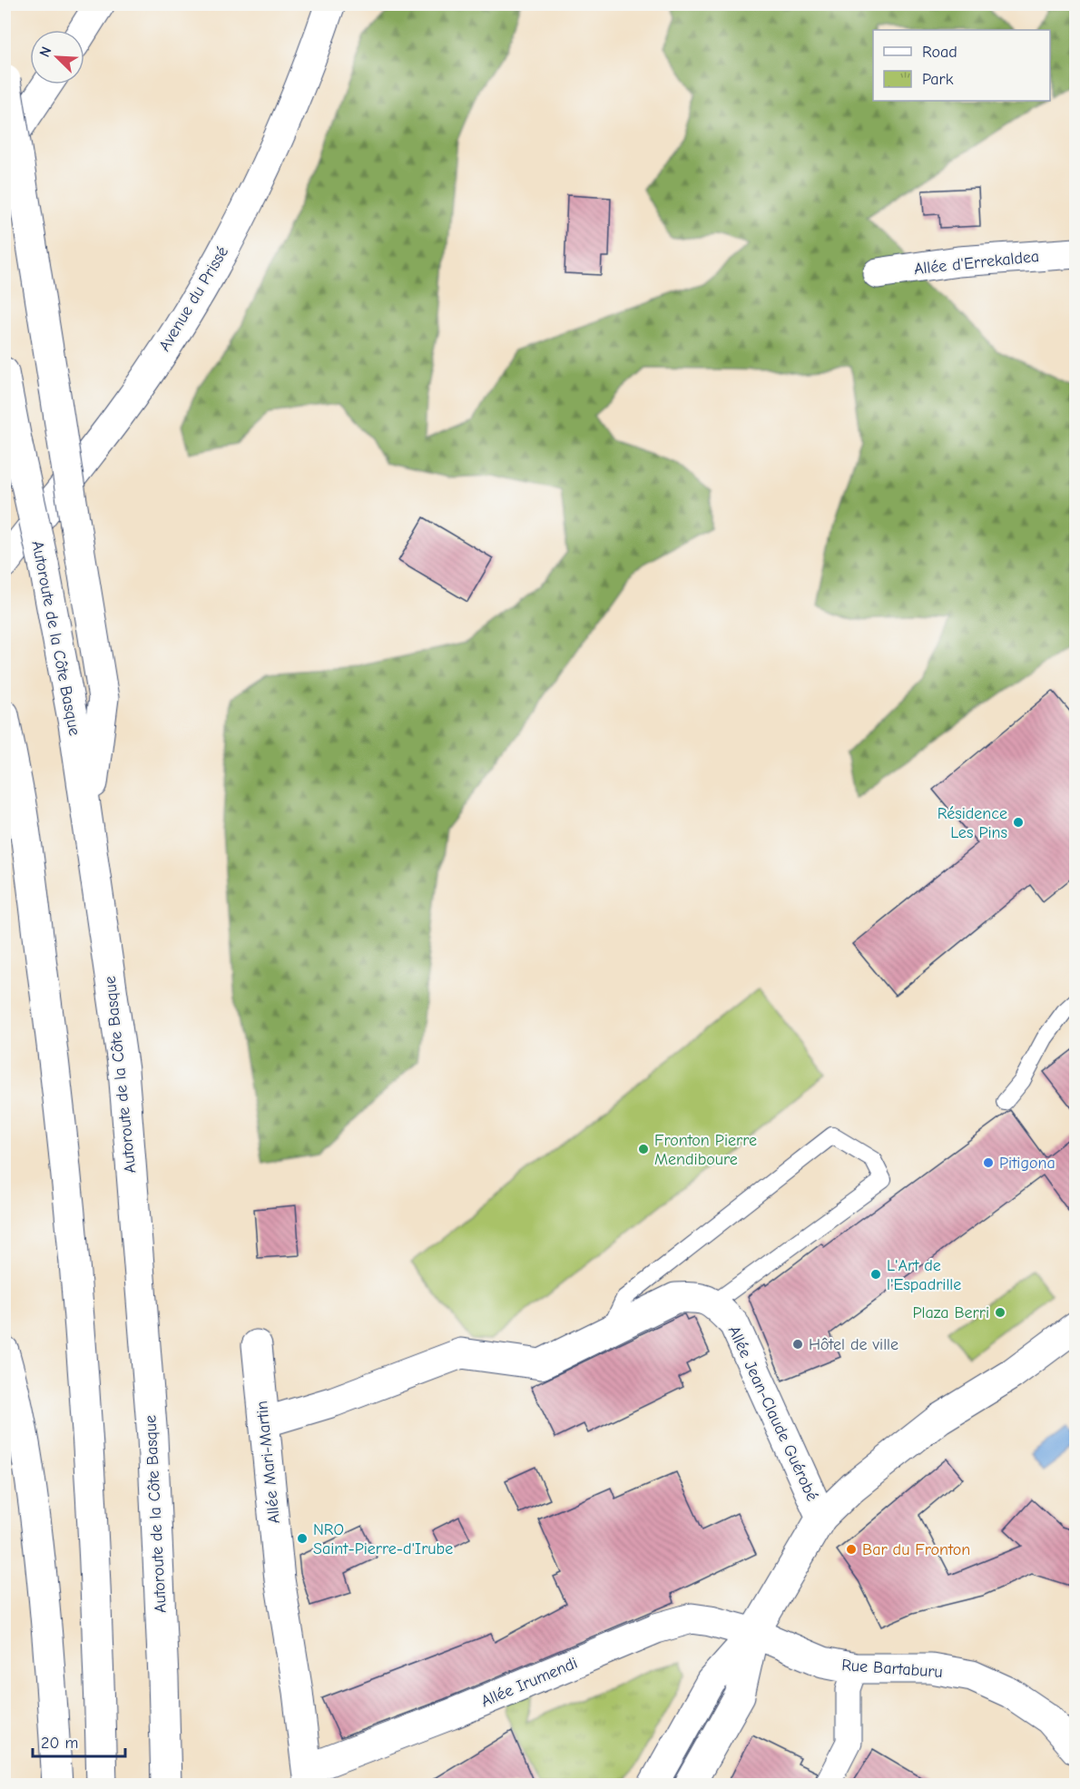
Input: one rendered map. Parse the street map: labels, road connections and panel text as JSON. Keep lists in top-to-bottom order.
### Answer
{
  "streets": {
    "main road": [
      "Allée d'Errekaldea",
      "Avenue du Prissé",
      "Autoroute de la Côte Basque",
      "Allée Jean-Claude Guérobé",
      "Allée Mari-Martin",
      "Rue Bartaburu",
      "Allée Irumendi"
    ]
  },
  "crossings": [
    ["Allée Mari-Martin", "Allée Irumendi"],
    ["Rue Bartaburu", "Allée Irumendi"]
  ],
  "places": [
    "Résidence Les Pins",
    "Fronton Pierre Mendiboure",
    "Pitigona",
    "L'Art de l'Espadrille",
    "Plaza Berri",
    "Hôtel de ville",
    "NRO Saint-Pierre-d'Irube",
    "Bar du Fronton"
  ],
  "legend": ["Road", "Park"],
  "scale_bar": "20 m",
  "north": "top left"
}
